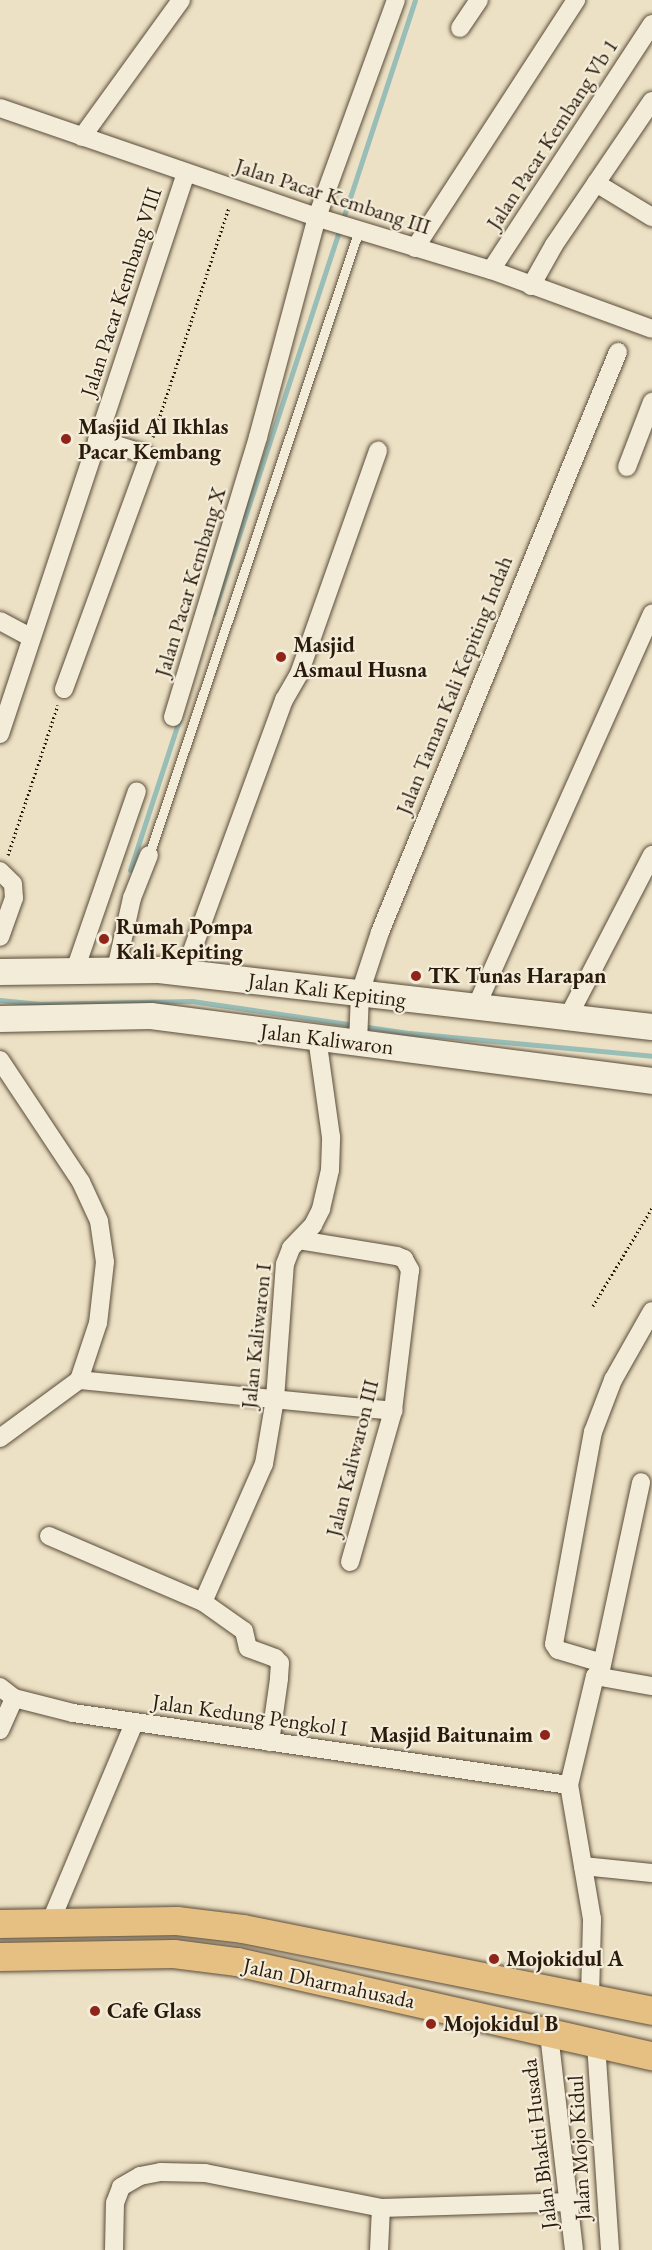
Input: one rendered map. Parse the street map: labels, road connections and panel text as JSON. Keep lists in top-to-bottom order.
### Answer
{
  "streets": {
    "main road": ["Jalan Kali Kepiting", "Jalan Kaliwaron", "Jalan Dharmahusada"],
    "street": [
      "Jalan Pacar Kembang Vb 1",
      "Jalan Pacar Kembang III",
      "Jalan Pacar Kembang VIII",
      "Jalan Pacar Kembang X",
      "Jalan Taman Kali Kepiting Indah",
      "Jalan Kaliwaron I",
      "Jalan Kaliwaron III",
      "Jalan Kedung Pengkol I",
      "Jalan Bhakti Husada",
      "Jalan Mojo Kidul"
    ]
  },
  "crossings": [
    ["Jalan Pacar Kembang Vb 1", "Jalan Pacar Kembang III"],
    ["Jalan Pacar Kembang III", "Jalan Pacar Kembang VIII"],
    ["Jalan Pacar Kembang III", "Jalan Pacar Kembang X"],
    ["Jalan Taman Kali Kepiting Indah", "Jalan Kali Kepiting"],
    ["Jalan Taman Kali Kepiting Indah", "Jalan Kaliwaron"],
    ["Jalan Kaliwaron", "Jalan Kaliwaron I"],
    ["Jalan Kaliwaron I", "Jalan Kaliwaron III"],
    ["Jalan Dharmahusada", "Jalan Bhakti Husada"],
    ["Jalan Dharmahusada", "Jalan Mojo Kidul"]
  ],
  "places": [
    "Masjid Al Ikhlas Pacar Kembang",
    "Masjid Asmaul Husna",
    "Rumah Pompa Kali Kepiting",
    "TK Tunas Harapan",
    "Masjid Baitunaim",
    "Mojokidul A",
    "Cafe Glass",
    "Mojokidul B"
  ]
}
